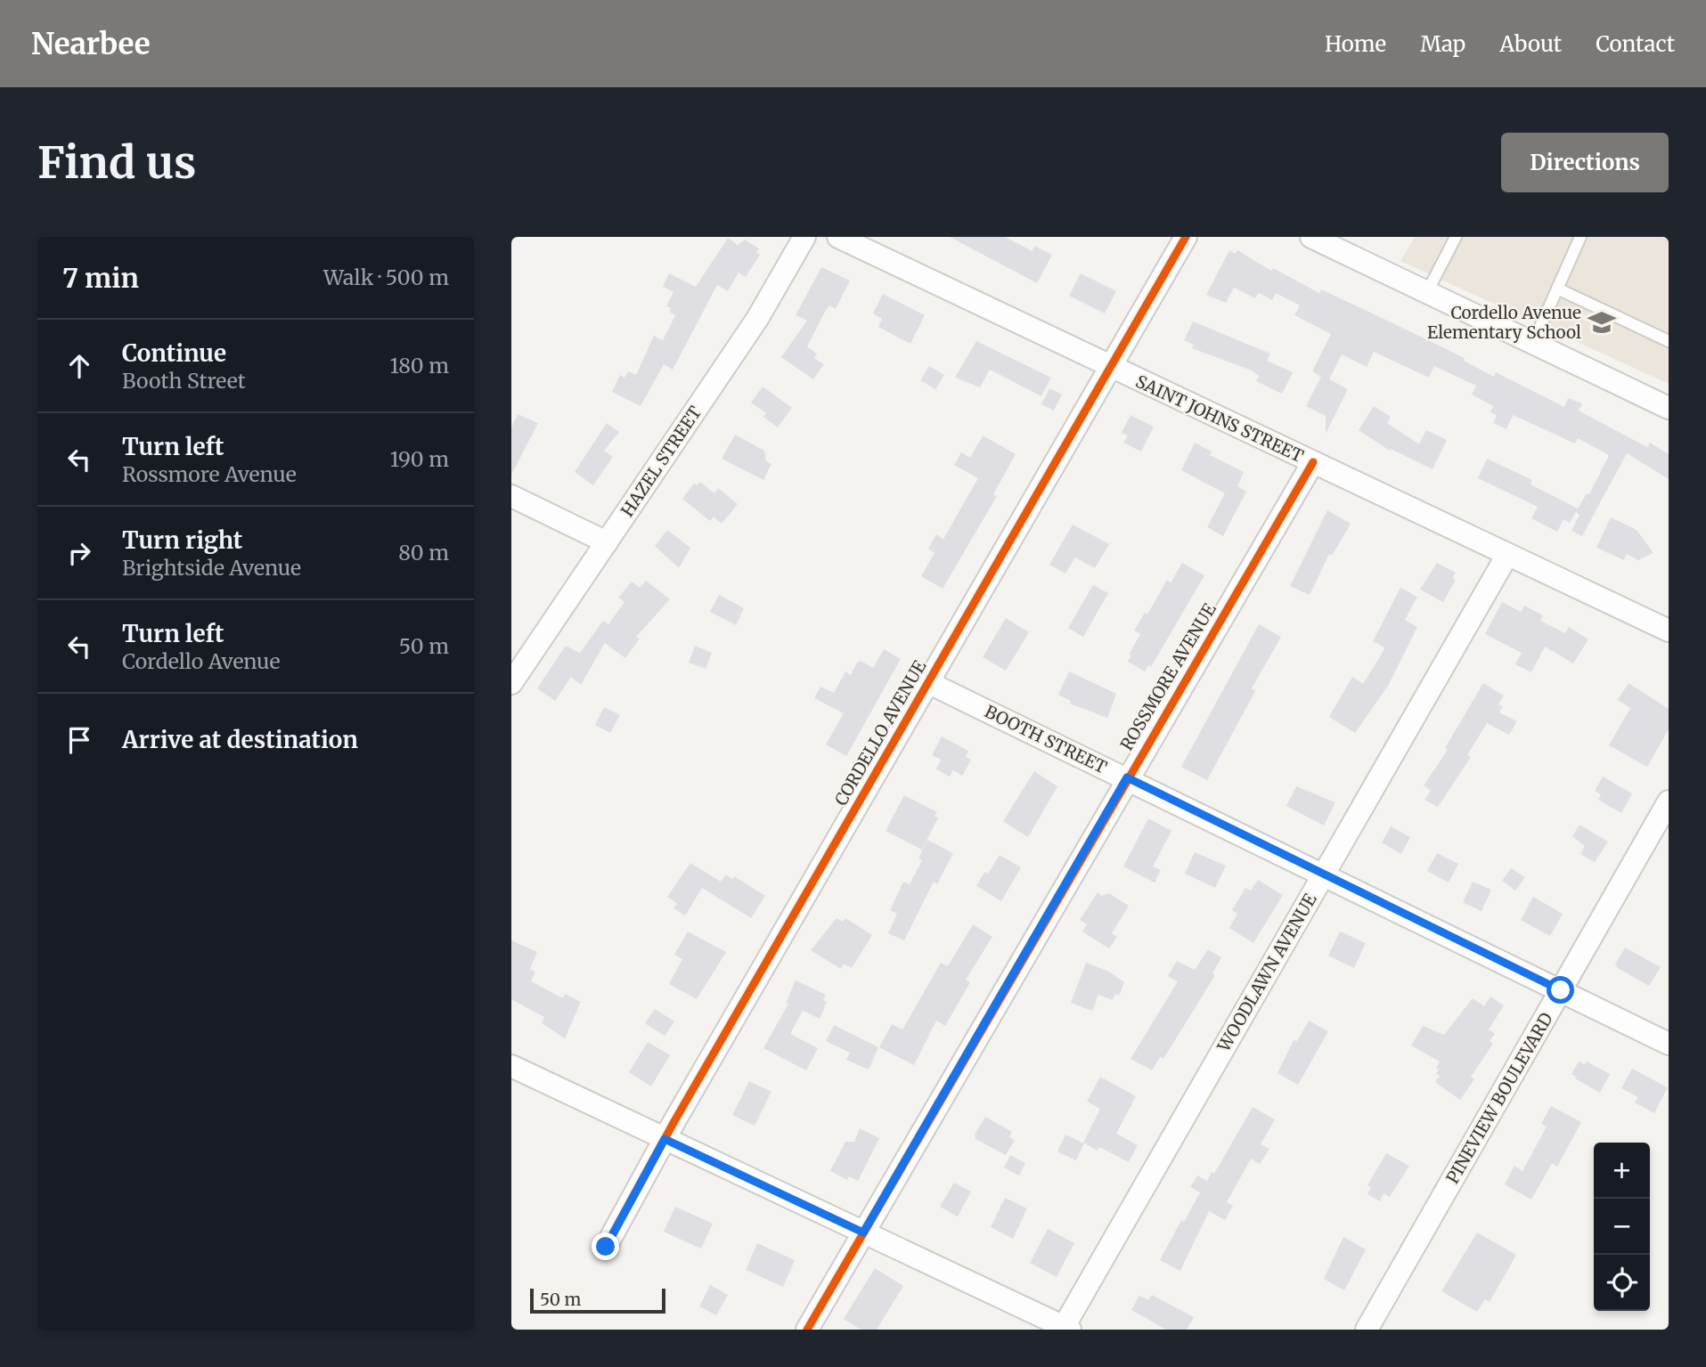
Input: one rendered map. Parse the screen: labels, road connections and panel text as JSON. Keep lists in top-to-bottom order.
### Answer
{
  "streets": {
    "street": [
      "SAINT JOHNS STREET",
      "HAZEL STREET",
      "ROSSMORE AVENUE",
      "CORDELLO AVENUE",
      "BOOTH STREET",
      "WOODLAWN AVENUE",
      "PINEVIEW BOULEVARD"
    ]
  },
  "crossings": [
    ["SAINT JOHNS STREET", "ROSSMORE AVENUE"],
    ["SAINT JOHNS STREET", "CORDELLO AVENUE"],
    ["SAINT JOHNS STREET", "WOODLAWN AVENUE"],
    ["ROSSMORE AVENUE", "BOOTH STREET"],
    ["CORDELLO AVENUE", "BOOTH STREET"],
    ["BOOTH STREET", "WOODLAWN AVENUE"],
    ["BOOTH STREET", "PINEVIEW BOULEVARD"]
  ],
  "places": {
    "school or university": ["Cordello Avenue Elementary School"]
  },
  "scale_bar": "50 m",
  "page": {
    "header": "Nearbee",
    "nav": [
      "Home",
      "Map",
      "About",
      "Contact"
    ],
    "buttons": "Directions",
    "title": "Find us",
    "heading": ["7 min", "Walk · 500 m"],
    "list": [
      ["Continue", "Booth Street", "180 m"],
      ["Turn left", "Rossmore Avenue", "190 m"],
      ["Turn right", "Brightside Avenue", "80 m"],
      ["Turn left", "Cordello Avenue", "50 m"],
      "Arrive at destination"
    ],
    "map_buttons": ["+", "−"],
    "scale": "50 m"
  }
}
